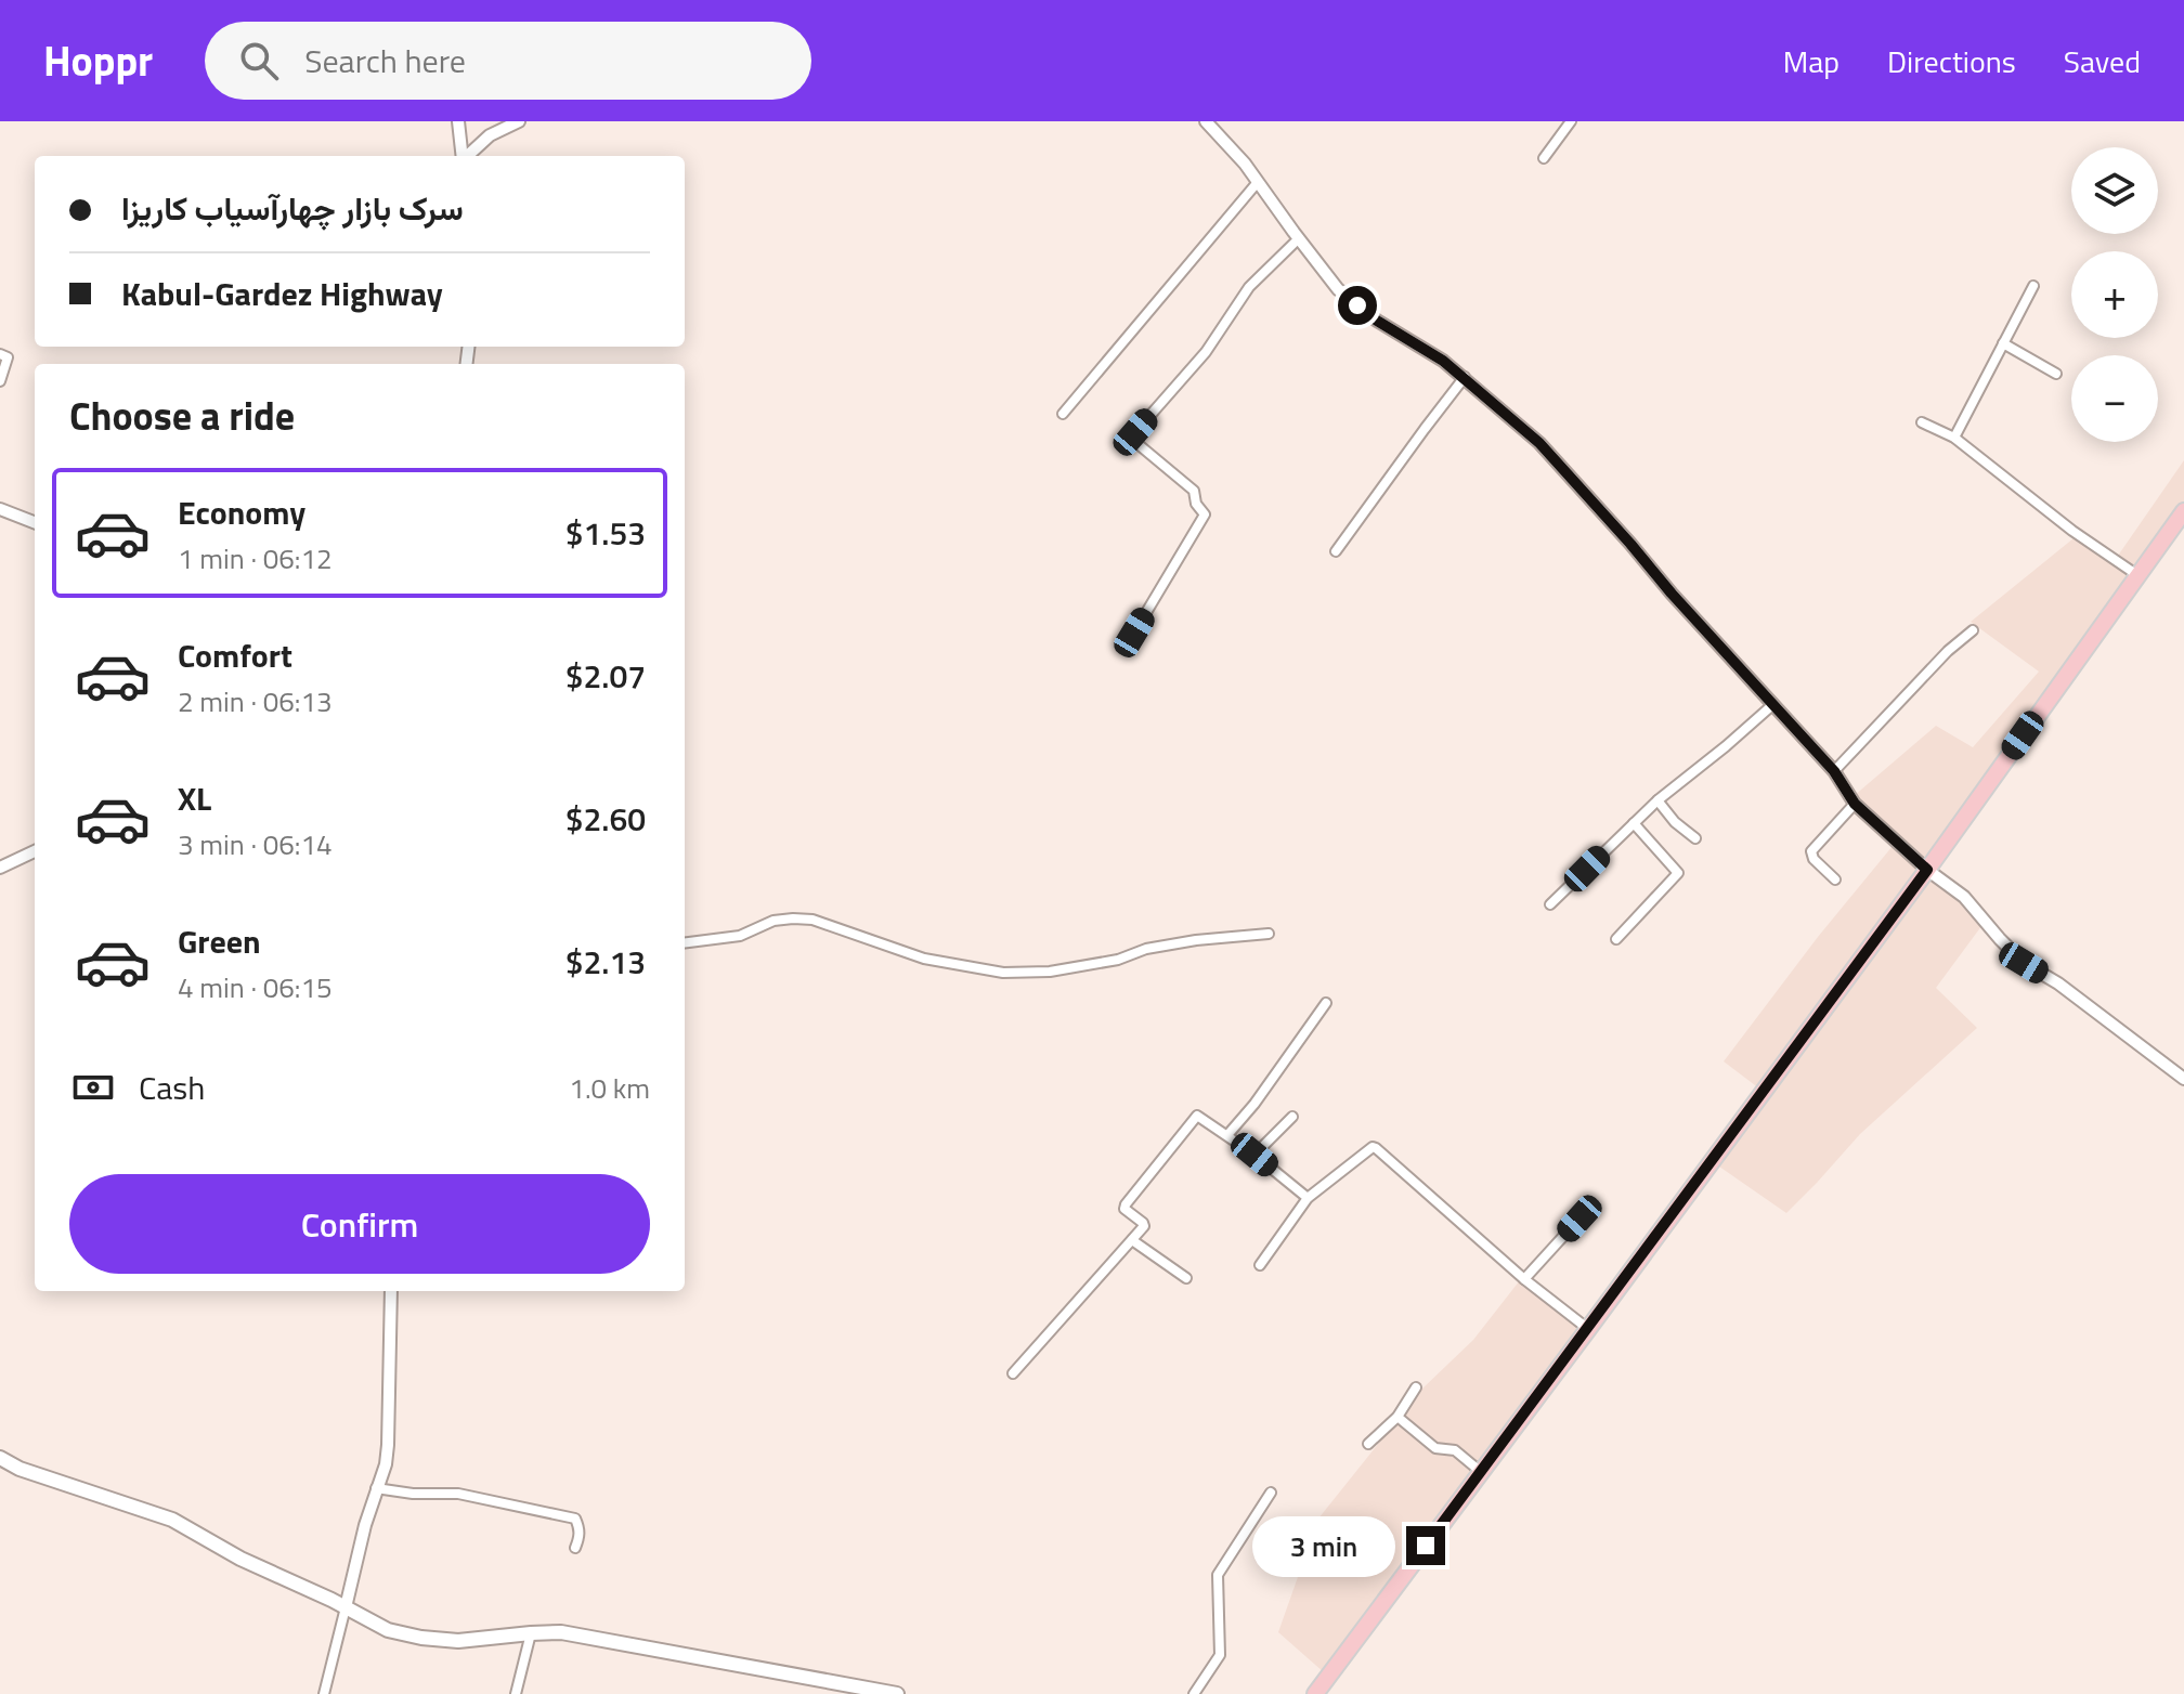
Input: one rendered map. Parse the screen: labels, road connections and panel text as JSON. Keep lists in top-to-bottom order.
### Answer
{
  "page": {
    "header": "Hoppr",
    "search": "Search here",
    "nav": ["Map", "Directions", "Saved"],
    "map_buttons": ["+", "−"],
    "banner": ["سرک بازار چهارآسیاب کاریزا", "Kabul-Gardez Highway"],
    "heading": "Choose a ride",
    "list": [
      {
        "name": "Economy",
        "note": "1 min · 06:12",
        "value": "$1.53"
      },
      {
        "name": "Comfort",
        "note": "2 min · 06:13",
        "value": "$2.07"
      },
      {
        "name": "XL",
        "note": "3 min · 06:14",
        "value": "$2.60"
      },
      {
        "name": "Green",
        "note": "4 min · 06:15",
        "value": "$2.13"
      }
    ],
    "pay": ["Cash", "1.0 km"],
    "buttons": "Confirm",
    "bubble": "3 min"
  }
}
